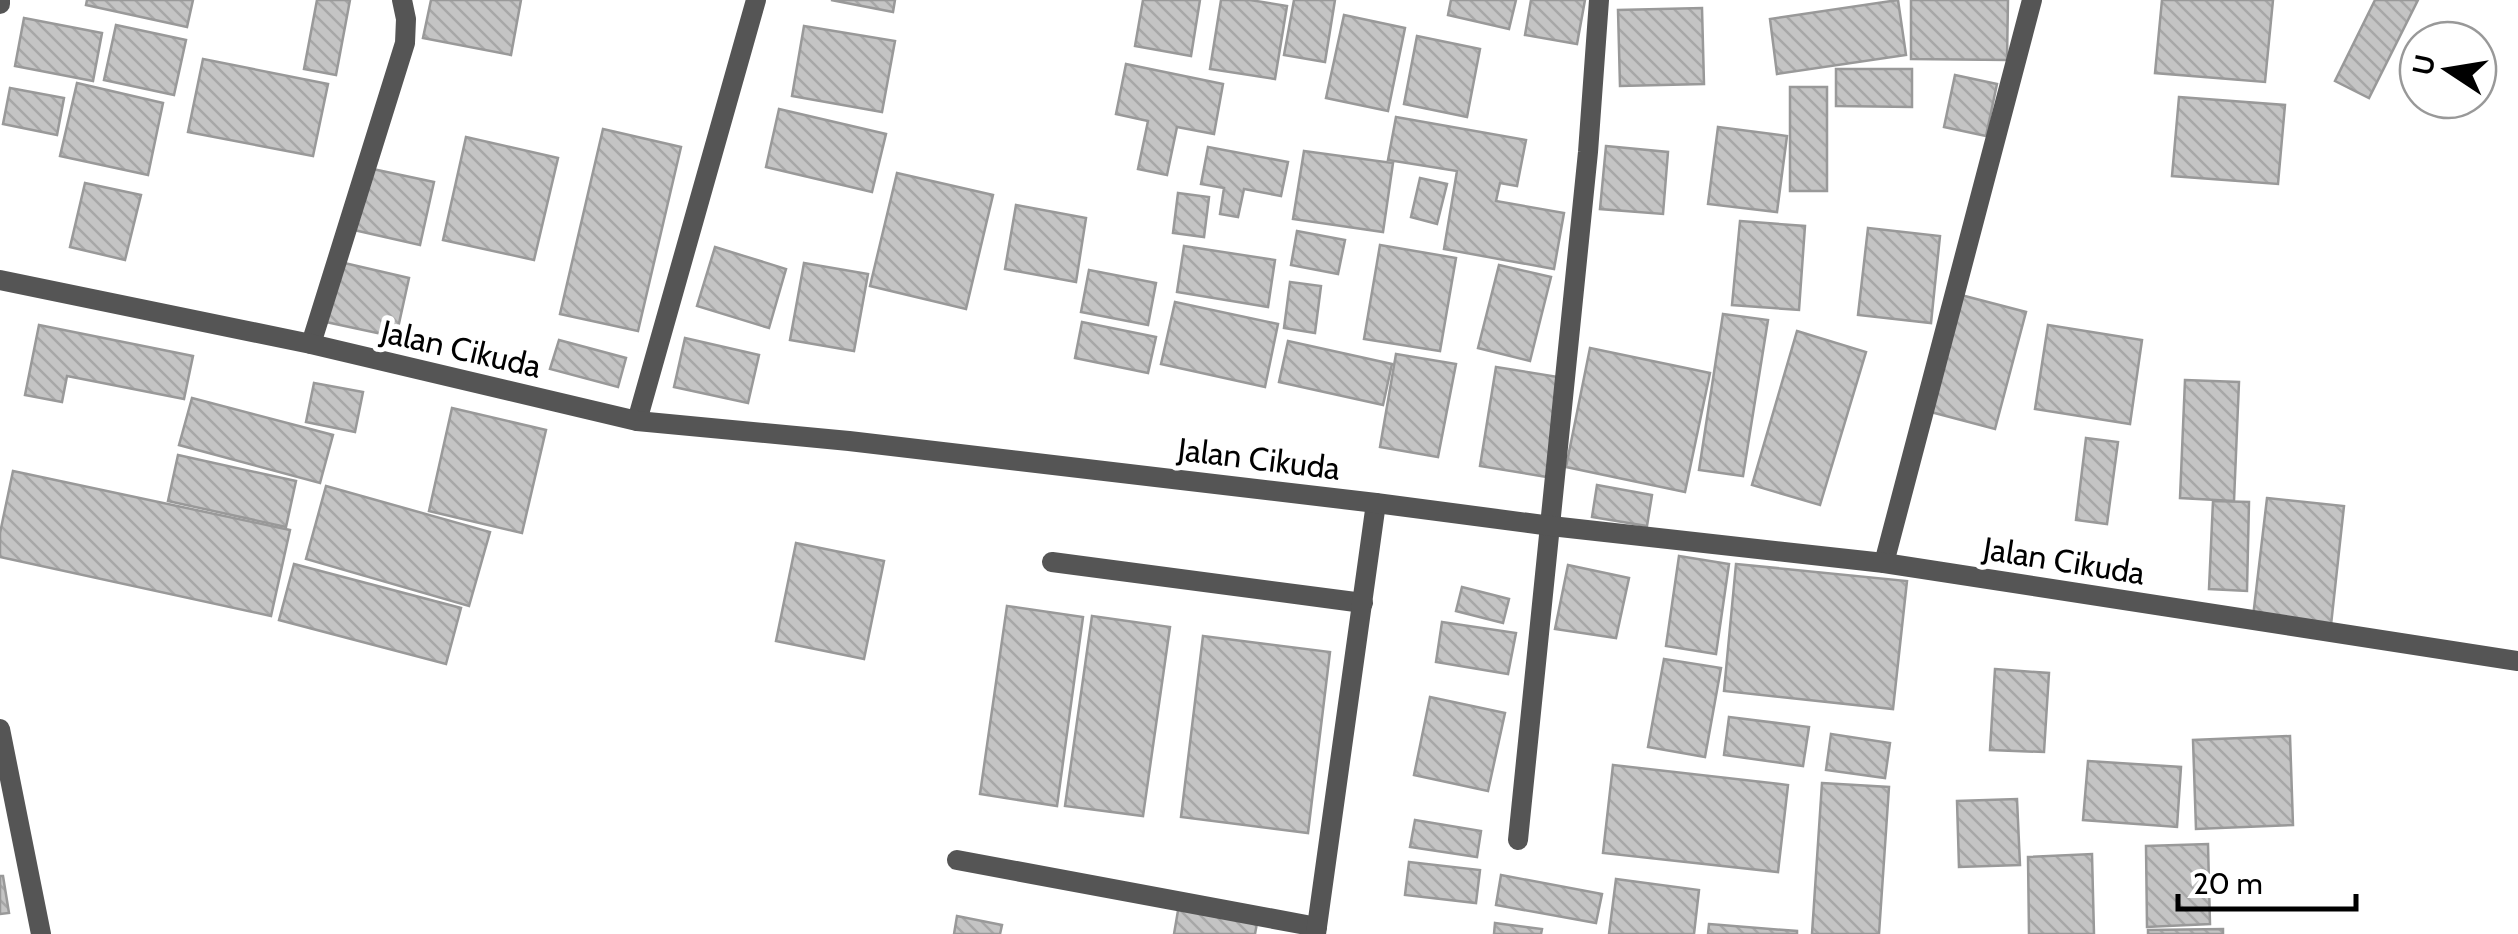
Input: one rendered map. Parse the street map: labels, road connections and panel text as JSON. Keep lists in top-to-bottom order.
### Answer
{
  "streets": {
    "street": ["Jalan Cikuda"]
  },
  "scale_bar": "20 m",
  "north": "left"
}
